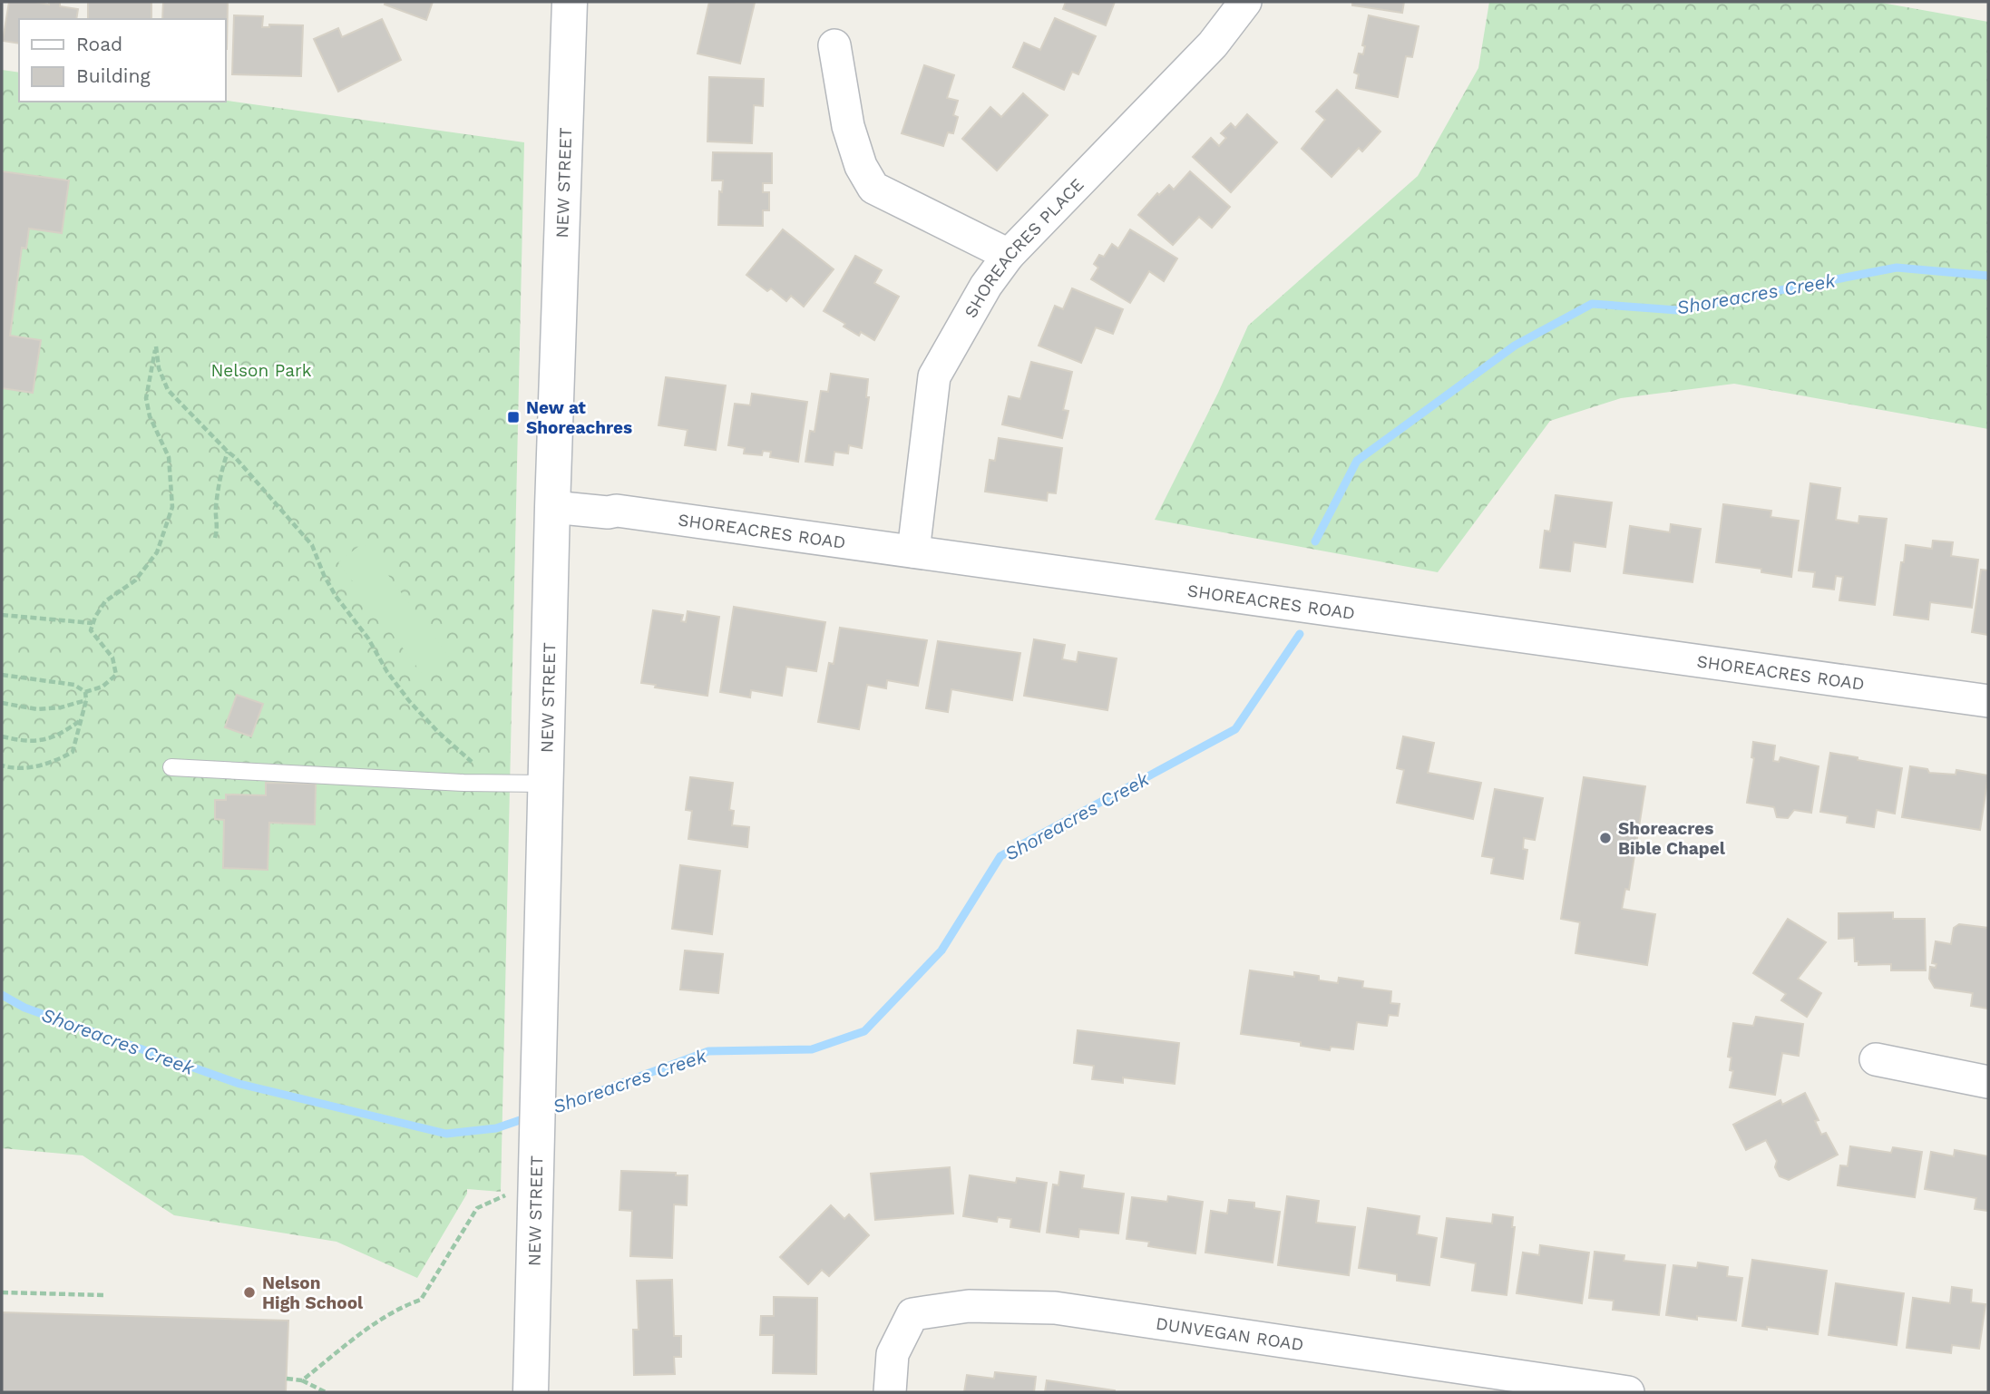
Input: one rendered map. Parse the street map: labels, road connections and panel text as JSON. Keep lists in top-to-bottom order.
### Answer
{
  "streets": {
    "main road": ["NEW STREET"],
    "street": ["SHOREACRES PLACE", "SHOREACRES ROAD", "DUNVEGAN ROAD"]
  },
  "crossings": [
    ["NEW STREET", "SHOREACRES ROAD"],
    ["SHOREACRES PLACE", "SHOREACRES ROAD"]
  ],
  "water": ["Shoreacres Creek"],
  "parks": ["Nelson Park"],
  "places": {
    "transit": ["New at Shoreachres"],
    "other": ["Shoreacres Bible Chapel", "Nelson High School"]
  },
  "legend": ["Road", "Building"]
}
